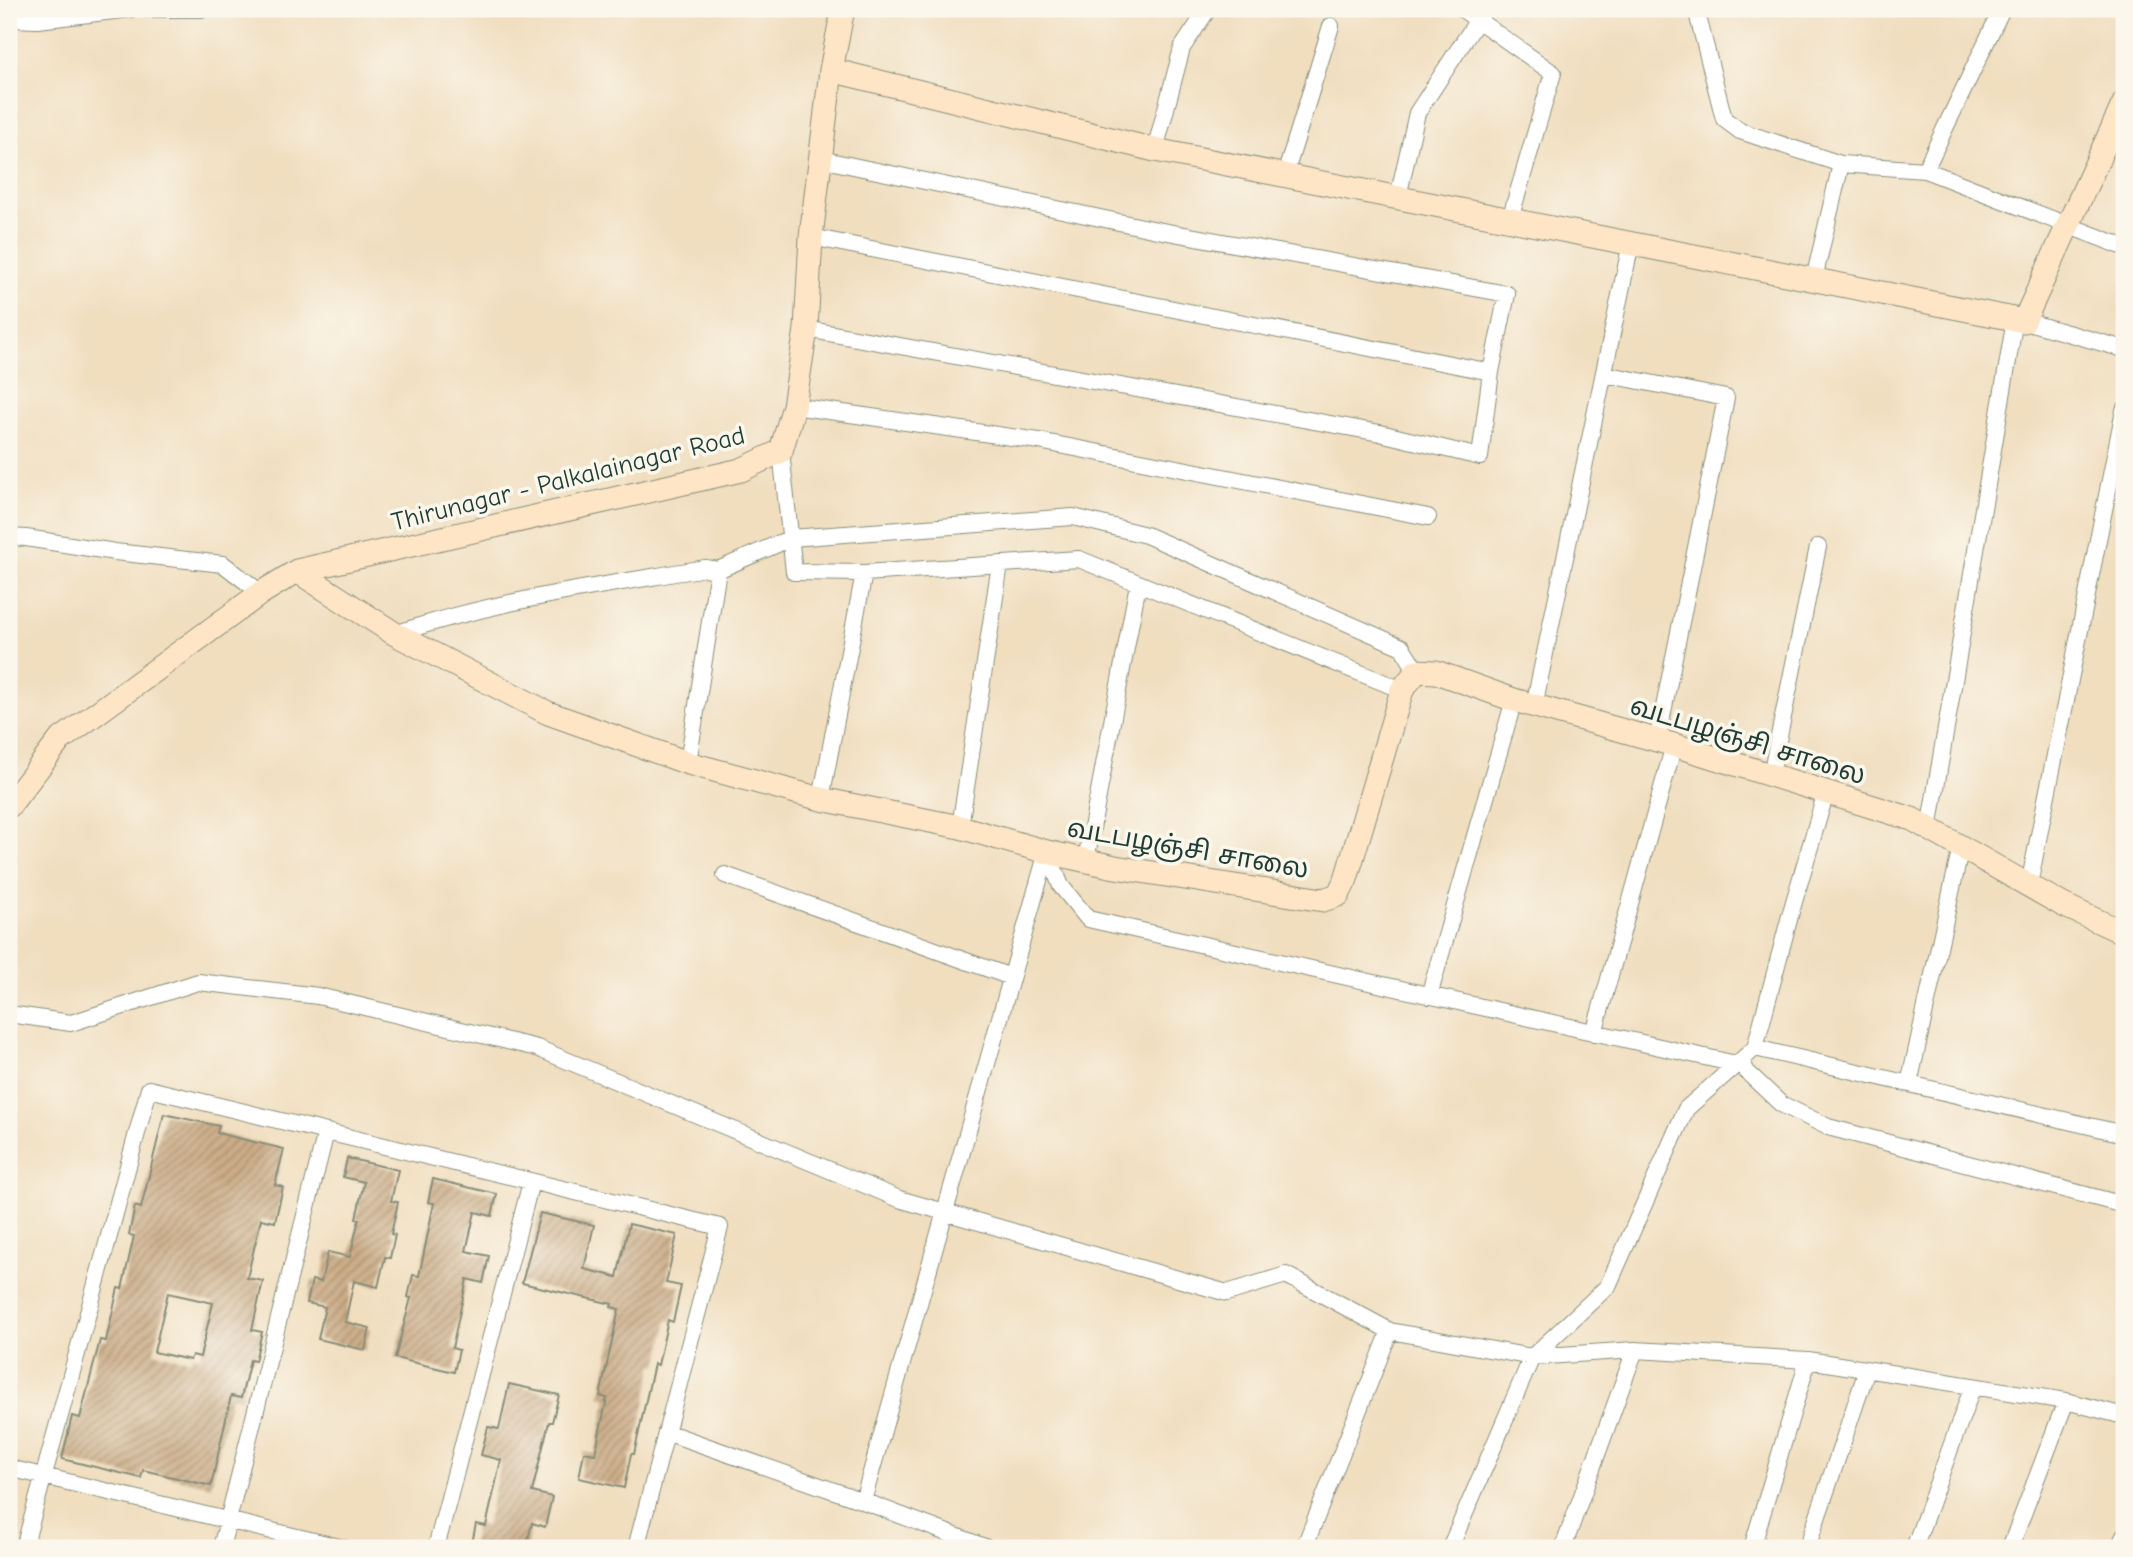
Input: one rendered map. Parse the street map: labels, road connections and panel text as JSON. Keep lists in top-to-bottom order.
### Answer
{
  "streets": {
    "street": ["Thirunagar - Palkalainagar Road", "வடபழஞ்சி சாலை"]
  },
  "crossings": [
    ["Thirunagar - Palkalainagar Road", "வடபழஞ்சி சாலை"]
  ]
}
